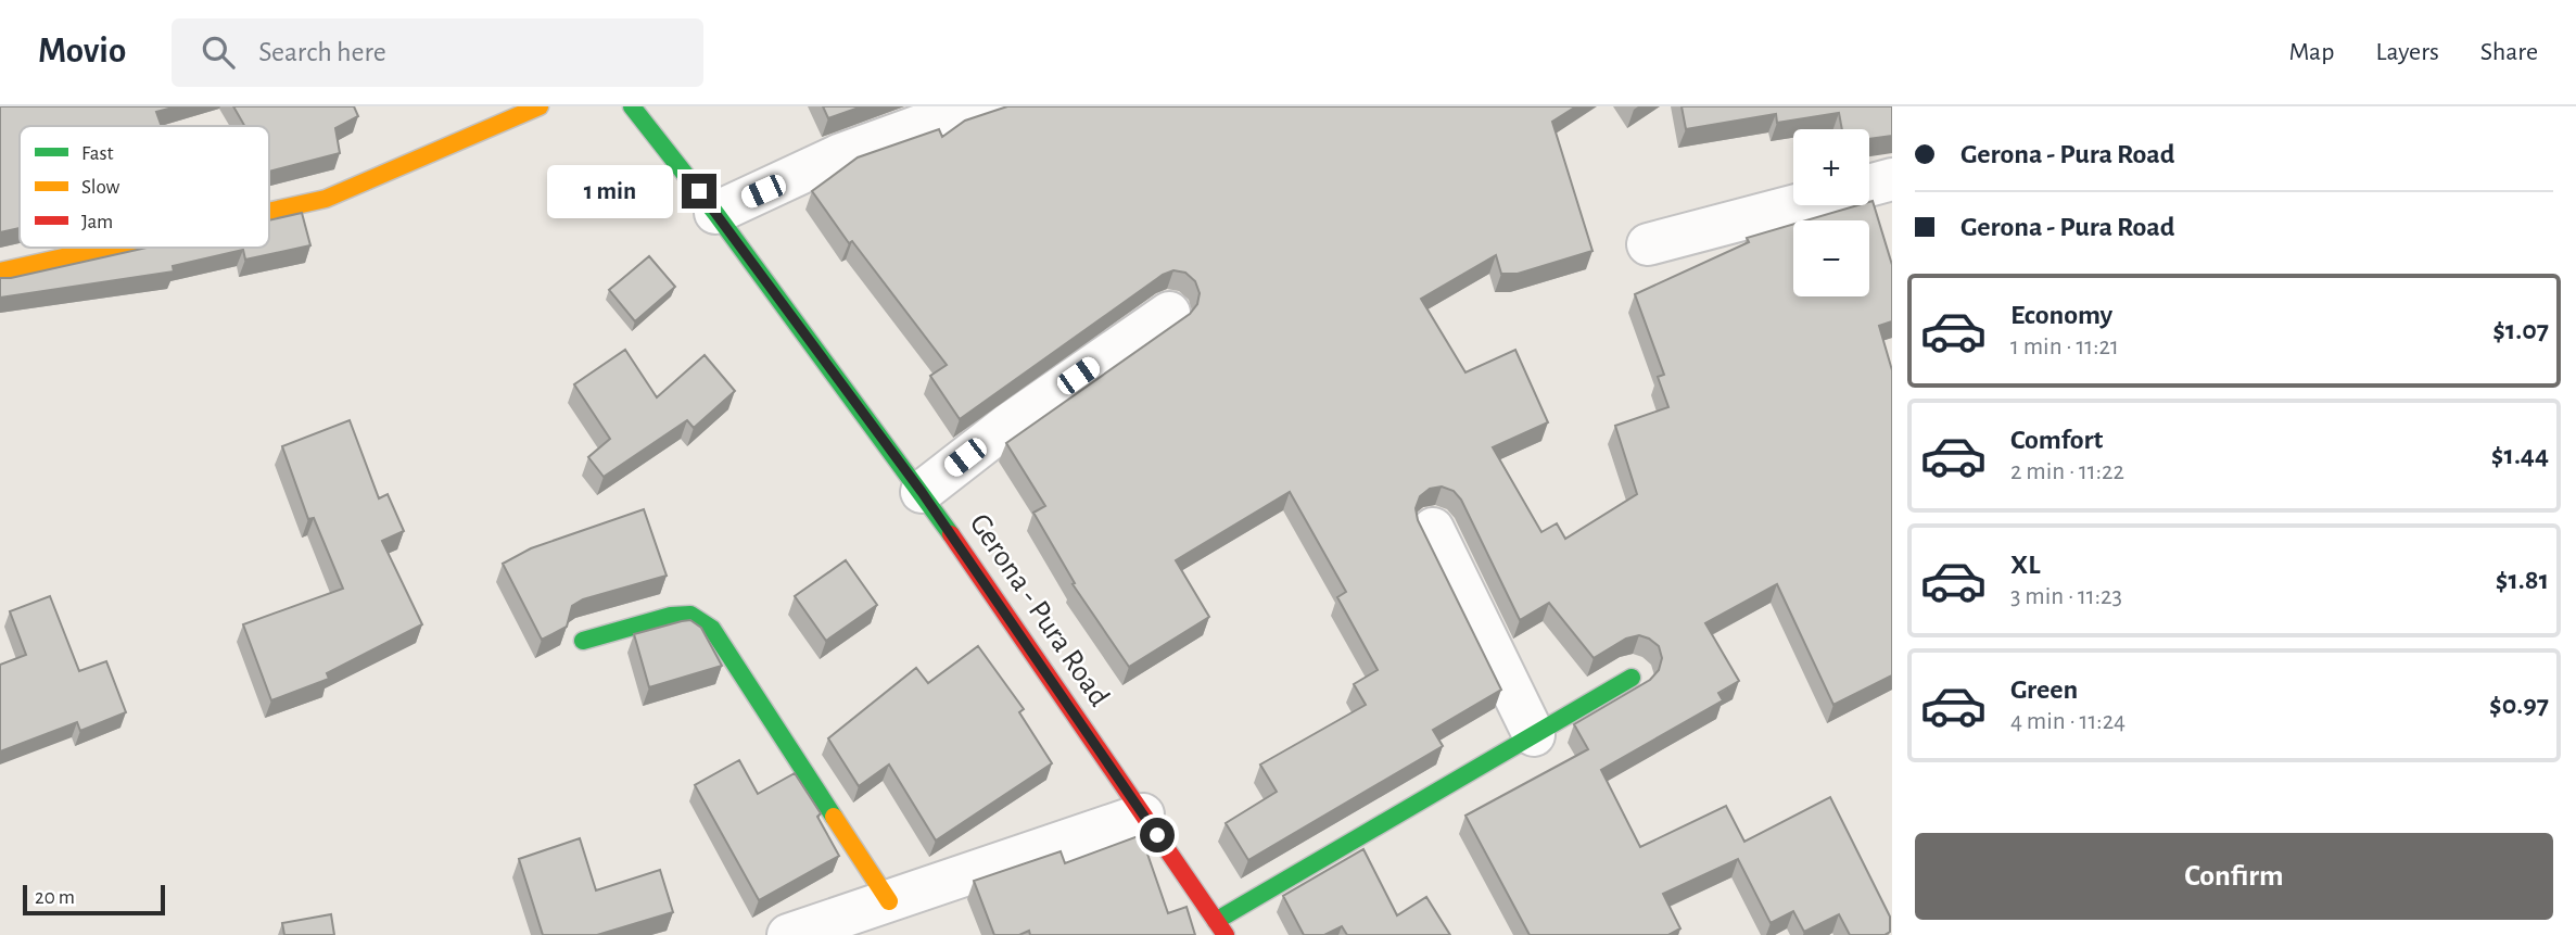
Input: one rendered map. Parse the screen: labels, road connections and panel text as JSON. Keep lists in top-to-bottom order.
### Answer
{
  "streets": {
    "street": ["Gerona - Pura Road"]
  },
  "legend": ["Fast", "Slow", "Jam"],
  "scale_bar": "20 m",
  "page": {
    "header": "Movio",
    "search": "Search here",
    "nav": ["Map", "Layers", "Share"],
    "banner": ["Gerona - Pura Road", "Gerona - Pura Road"],
    "map_buttons": ["+", "−"],
    "bubble": "1 min",
    "list": [
      {
        "name": "Economy",
        "note": "1 min · 11:21",
        "value": "$1.07"
      },
      {
        "name": "Comfort",
        "note": "2 min · 11:22",
        "value": "$1.44"
      },
      {
        "name": "XL",
        "note": "3 min · 11:23",
        "value": "$1.81"
      },
      {
        "name": "Green",
        "note": "4 min · 11:24",
        "value": "$0.97"
      }
    ],
    "buttons": "Confirm",
    "scale": "20 m"
  }
}
